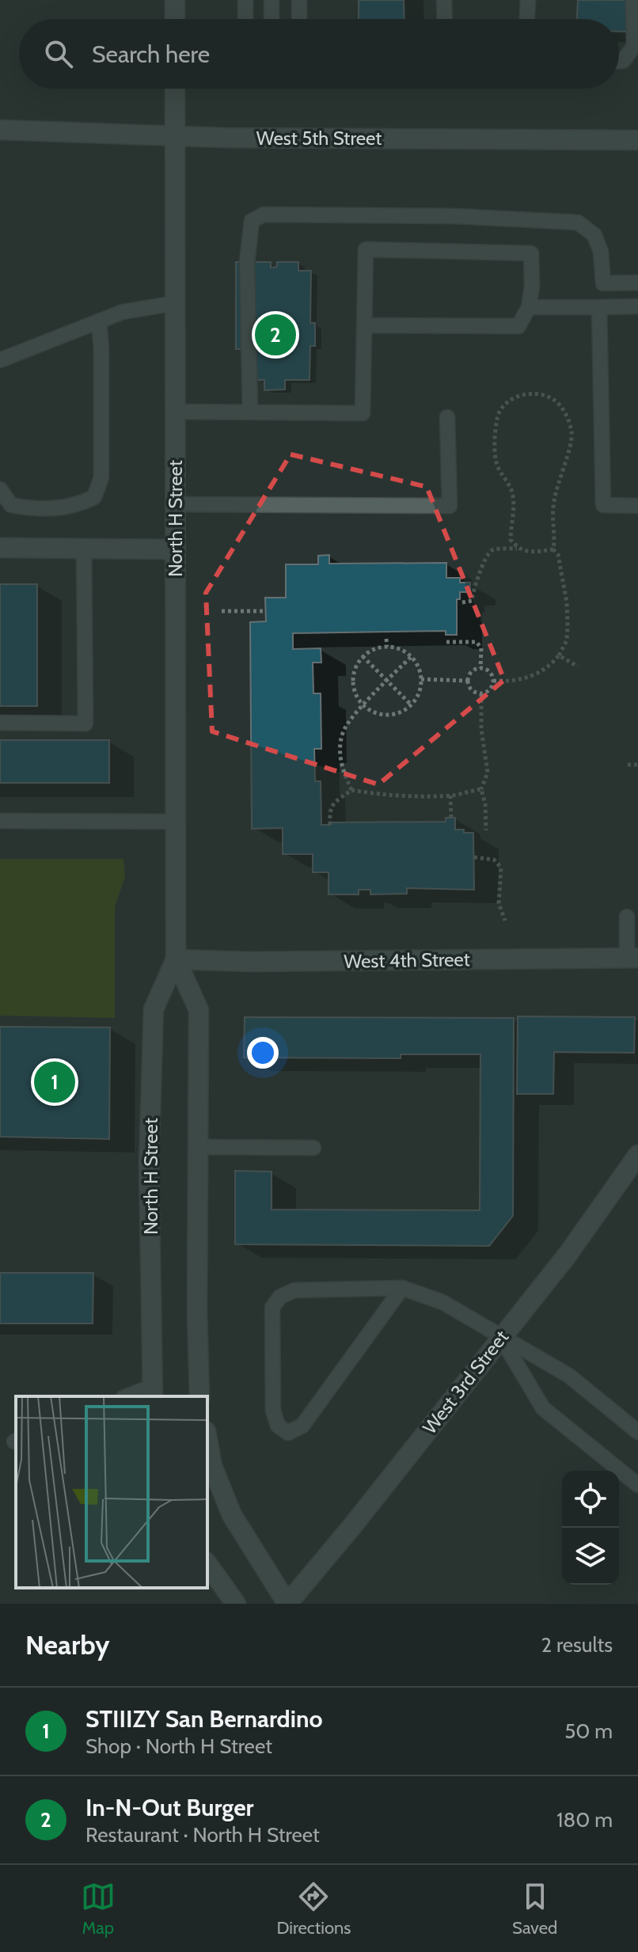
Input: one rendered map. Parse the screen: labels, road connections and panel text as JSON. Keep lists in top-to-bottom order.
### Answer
{
  "streets": {
    "main road": [
      "West 5th Street",
      "North H Street",
      "West 4th Street",
      "West 3rd Street"
    ]
  },
  "crossings": [
    ["West 5th Street", "North H Street"],
    ["North H Street", "West 4th Street"]
  ],
  "page": {
    "search": "Search here",
    "pins": ["2", "1"],
    "heading": ["Nearby", "2 results"],
    "list": [
      {
        "mark": "1",
        "name": "STIIIZY San Bernardino",
        "note": "Shop · North H Street",
        "value": "50 m"
      },
      {
        "mark": "2",
        "name": "In-N-Out Burger",
        "note": "Restaurant · North H Street",
        "value": "180 m"
      }
    ],
    "nav": ["Map", "Directions", "Saved"]
  }
}
